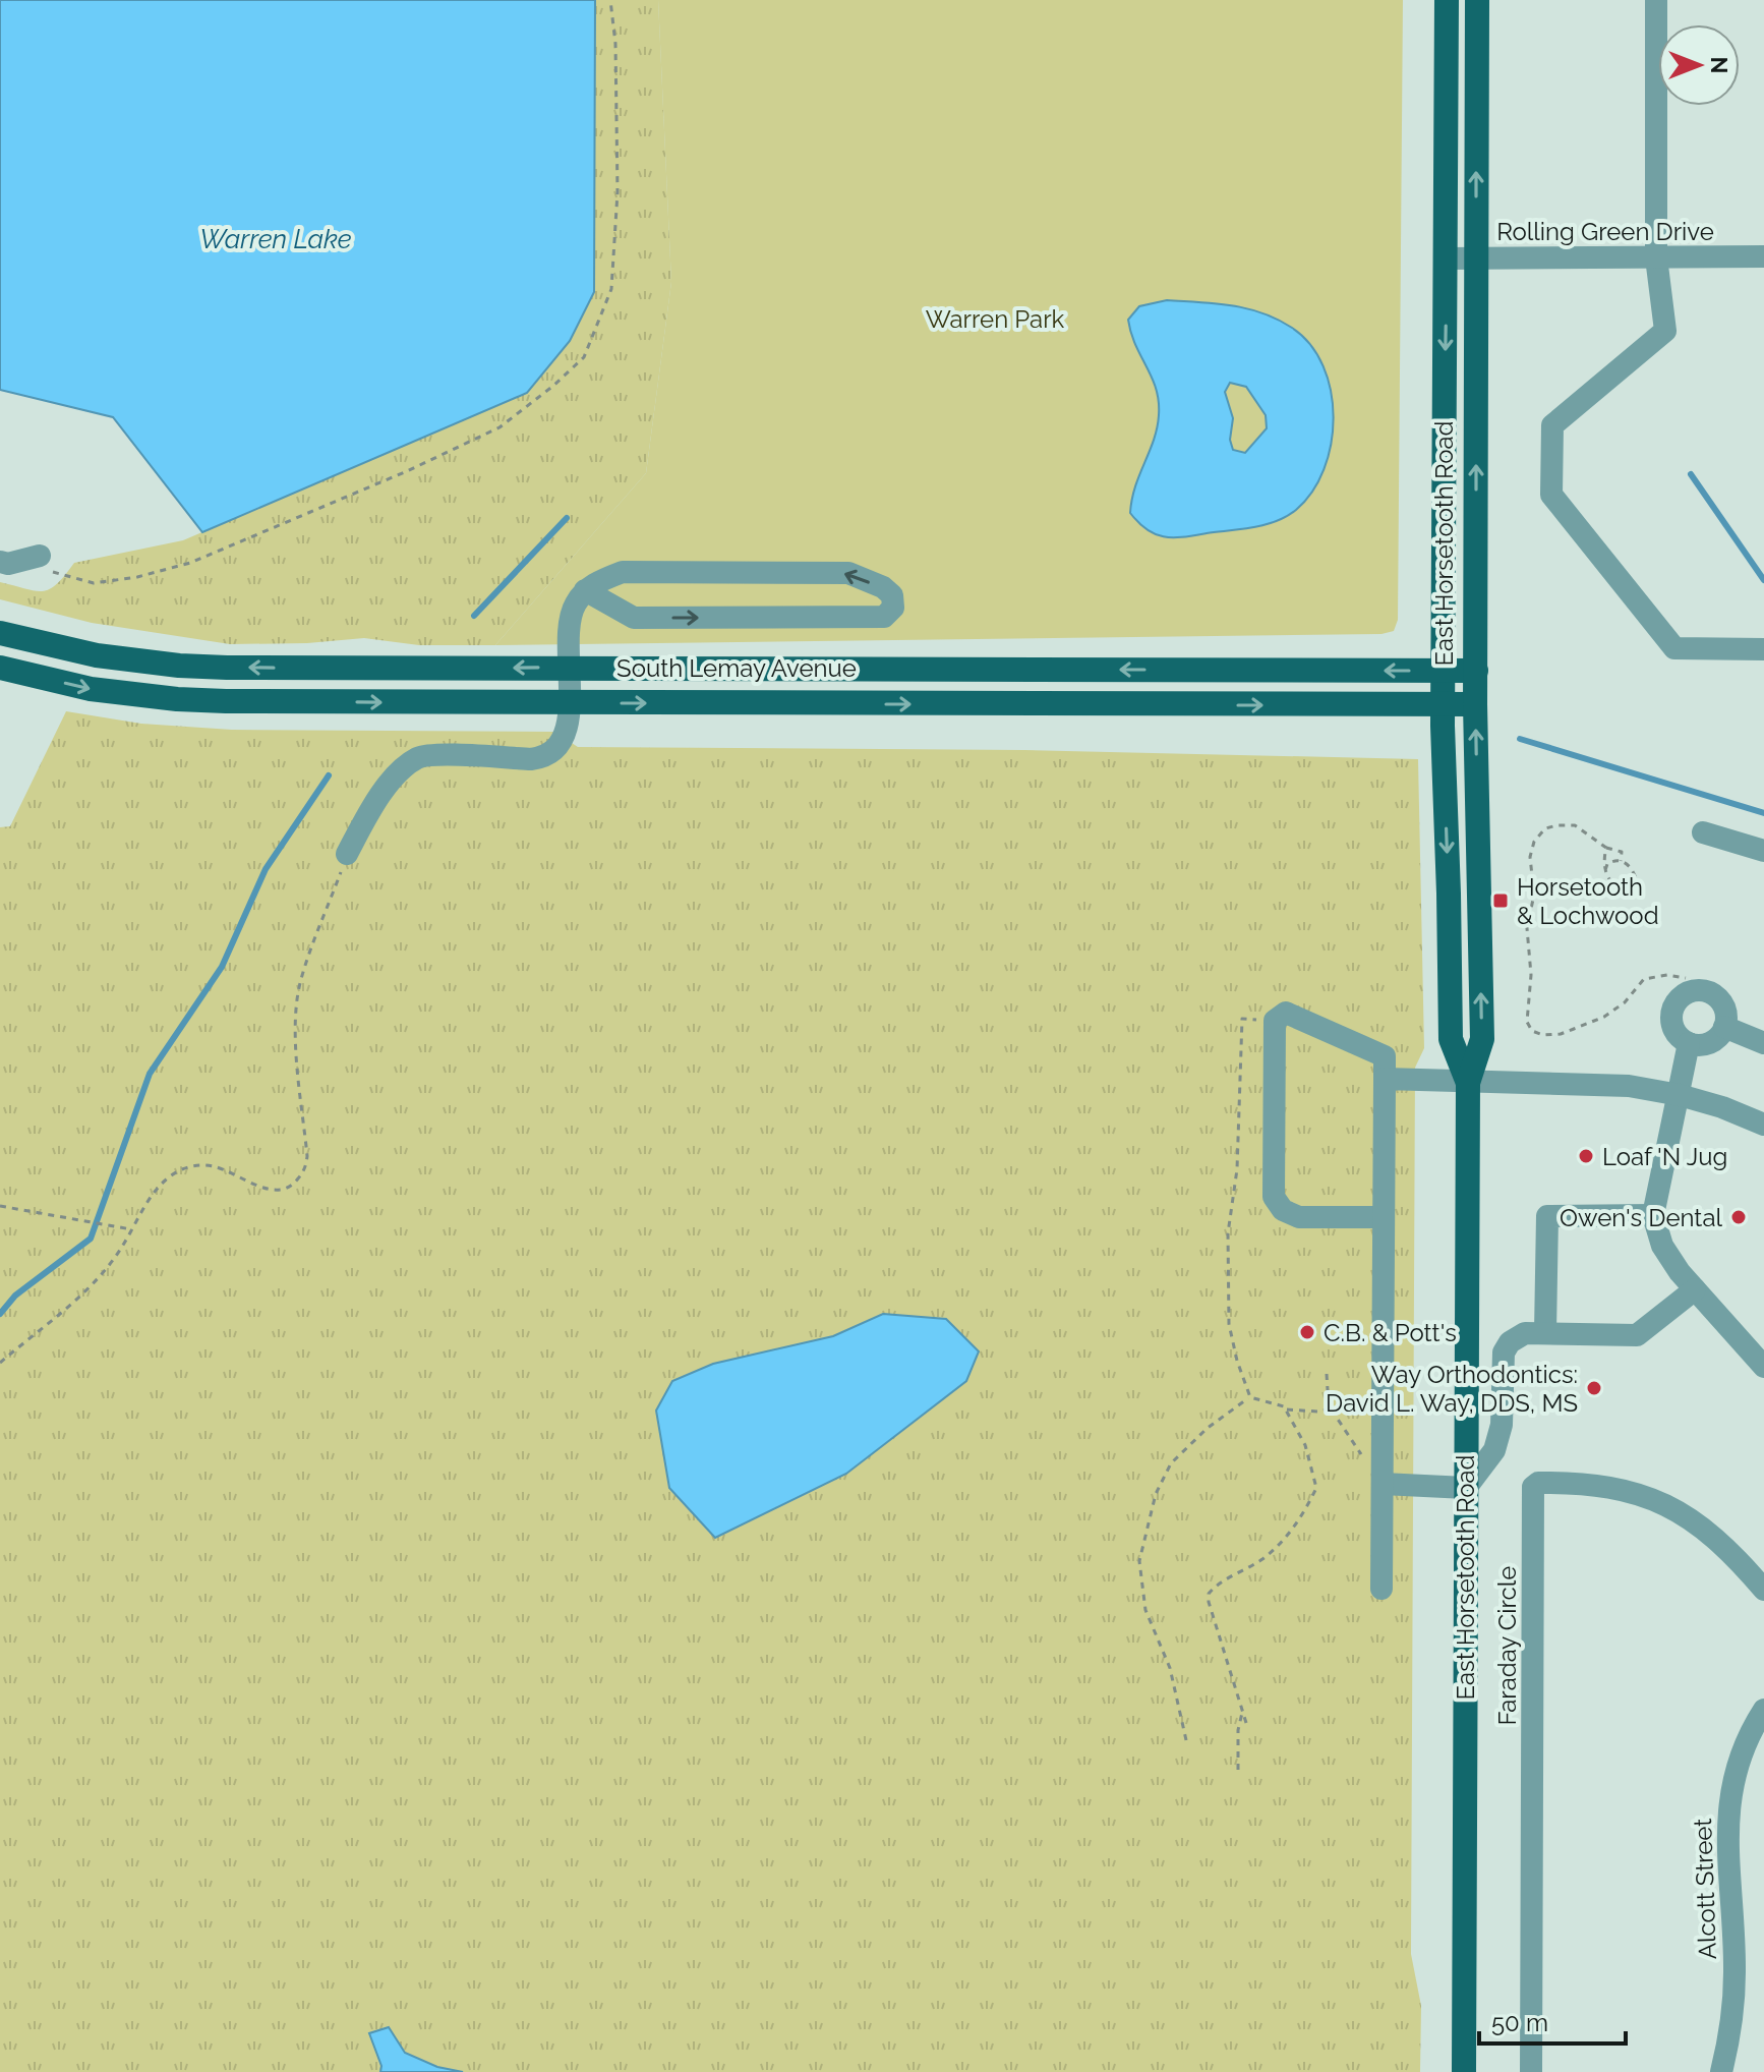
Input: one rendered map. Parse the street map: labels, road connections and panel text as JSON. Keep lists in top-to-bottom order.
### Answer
{
  "streets": {
    "main road": ["East Horsetooth Road", "South Lemay Avenue"],
    "street": ["Rolling Green Drive", "Faraday Circle", "Alcott Street"]
  },
  "crossings": [
    ["Rolling Green Drive", "East Horsetooth Road"],
    ["East Horsetooth Road", "South Lemay Avenue"]
  ],
  "water": ["Warren Lake"],
  "parks": ["Warren Park"],
  "places": {
    "transit": ["Horsetooth & Lochwood"],
    "other": [
      "Loaf 'N Jug",
      "Owen's Dental",
      "C.B. & Pott's",
      "Way Orthodontics: David L. Way, DDS, MS"
    ]
  },
  "scale_bar": "50 m",
  "north": "right"
}
